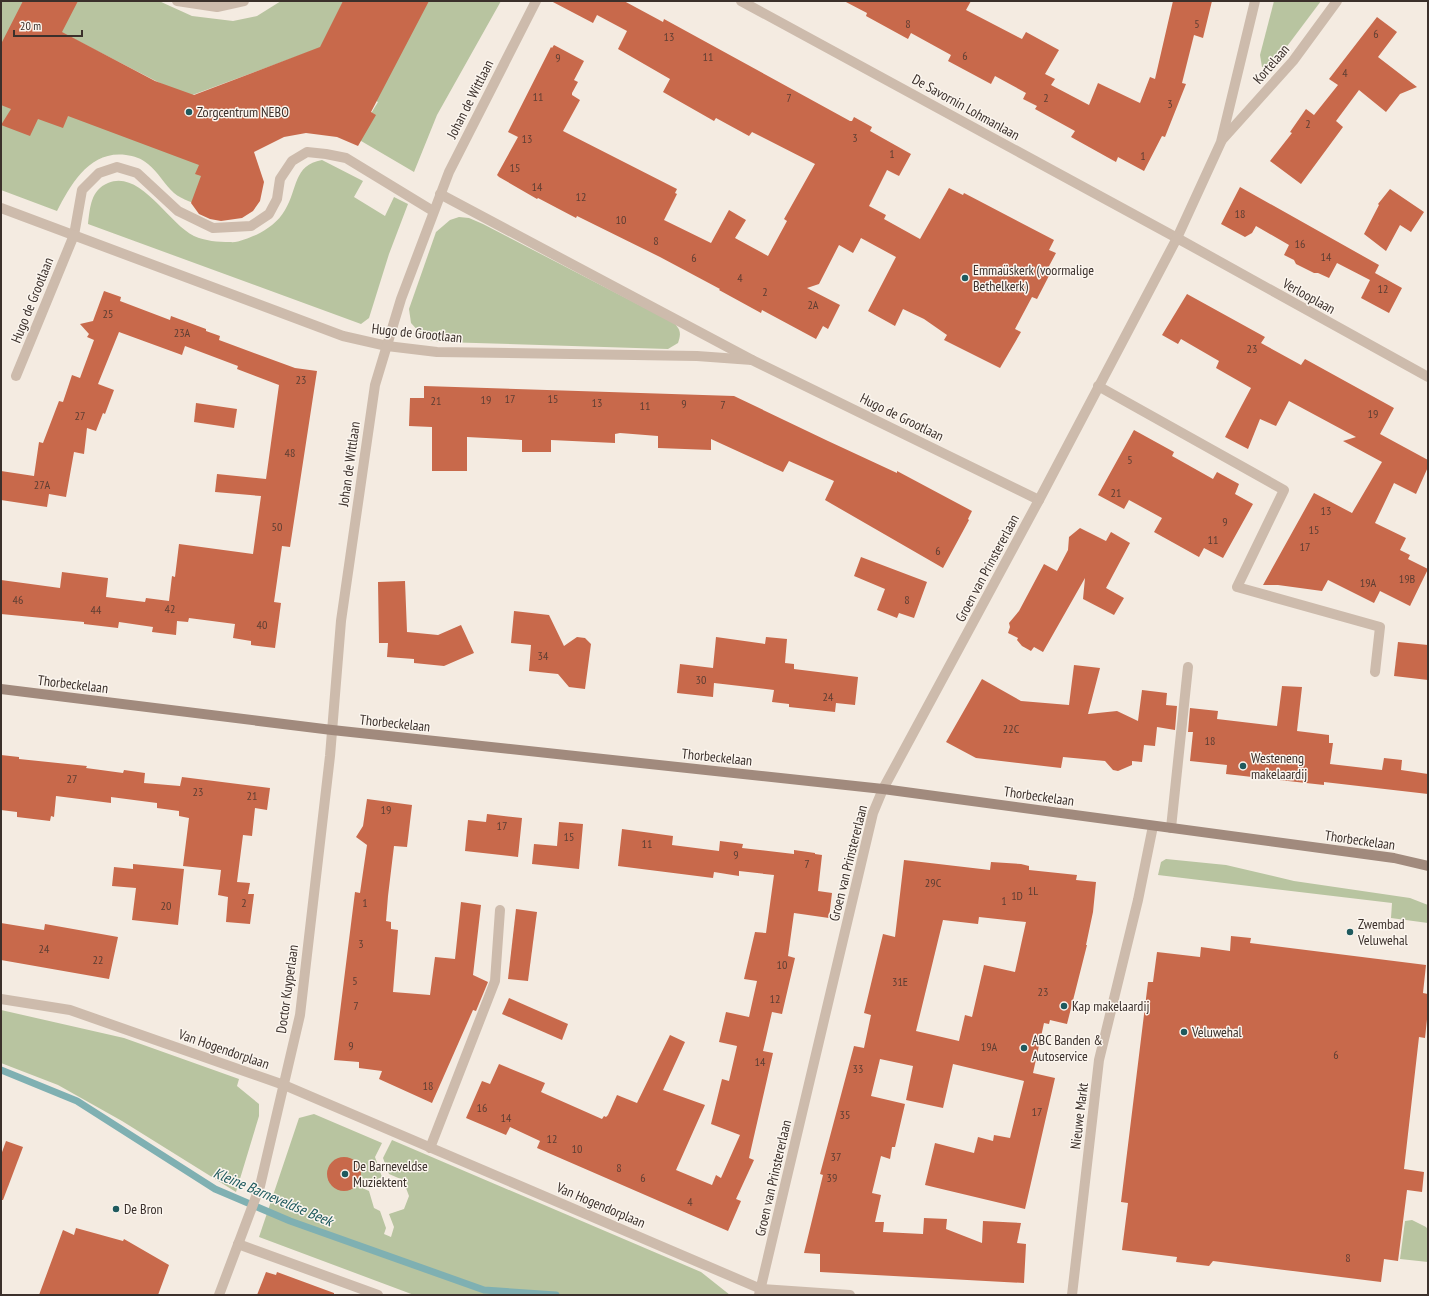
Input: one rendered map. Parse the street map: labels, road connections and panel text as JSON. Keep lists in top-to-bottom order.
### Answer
{
  "streets": {
    "main road": ["Thorbeckelaan"],
    "street": [
      "Kortelaan",
      "Johan de Wittlaan",
      "De Savornin Lohmanlaan",
      "Verlooplaan",
      "Hugo de Grootlaan",
      "Groen van Prinstererlaan",
      "Doctor Kuyperlaan",
      "Van Hogendorplaan",
      "Nieuwe Markt"
    ]
  },
  "crossings": [
    ["Kortelaan", "De Savornin Lohmanlaan"],
    ["Kortelaan", "Verlooplaan"],
    ["Kortelaan", "Groen van Prinstererlaan"],
    ["Johan de Wittlaan", "Hugo de Grootlaan"],
    ["Johan de Wittlaan", "Thorbeckelaan"],
    ["Johan de Wittlaan", "Doctor Kuyperlaan"],
    ["De Savornin Lohmanlaan", "Verlooplaan"],
    ["De Savornin Lohmanlaan", "Groen van Prinstererlaan"],
    ["Verlooplaan", "Groen van Prinstererlaan"],
    ["Hugo de Grootlaan", "Groen van Prinstererlaan"],
    ["Groen van Prinstererlaan", "Thorbeckelaan"],
    ["Groen van Prinstererlaan", "Van Hogendorplaan"],
    ["Thorbeckelaan", "Doctor Kuyperlaan"],
    ["Thorbeckelaan", "Nieuwe Markt"],
    ["Doctor Kuyperlaan", "Van Hogendorplaan"]
  ],
  "water": ["Kleine Barneveldse Beek"],
  "places": [
    "Zorgcentrum NEBO",
    "Emmaüskerk (voormalige Bethelkerk)",
    "Westeneng makelaardij",
    "Zwembad Veluwehal",
    "Kap makelaardij",
    "Veluwehal",
    "ABC Banden & Autoservice",
    "De Barneveldse Muziektent",
    "De Bron"
  ],
  "house_numbers": [
    "8",
    "5",
    "6",
    "13",
    "6",
    "11",
    "9",
    "4",
    "11",
    "7",
    "2",
    "3",
    "2",
    "3",
    "13",
    "1",
    "1",
    "15",
    "14",
    "12",
    "18",
    "10",
    "8",
    "16",
    "14",
    "6",
    "4",
    "12",
    "2",
    "2A",
    "25",
    "23A",
    "23",
    "23",
    "17",
    "15",
    "19",
    "21",
    "13",
    "9",
    "7",
    "11",
    "19",
    "27",
    "48",
    "5",
    "27A",
    "21",
    "13",
    "9",
    "50",
    "15",
    "11",
    "17",
    "6",
    "19B",
    "19A",
    "46",
    "8",
    "42",
    "44",
    "40",
    "34",
    "30",
    "24",
    "22C",
    "18",
    "27",
    "23",
    "21",
    "19",
    "17",
    "15",
    "11",
    "9",
    "7",
    "29C",
    "1L",
    "1D",
    "1",
    "2",
    "1",
    "20",
    "3",
    "24",
    "22",
    "10",
    "5",
    "31E",
    "23",
    "12",
    "7",
    "9",
    "19A",
    "6",
    "14",
    "33",
    "18",
    "16",
    "17",
    "35",
    "14",
    "12",
    "10",
    "37",
    "8",
    "6",
    "39",
    "4",
    "8"
  ],
  "scale_bar": "20 m"
}
